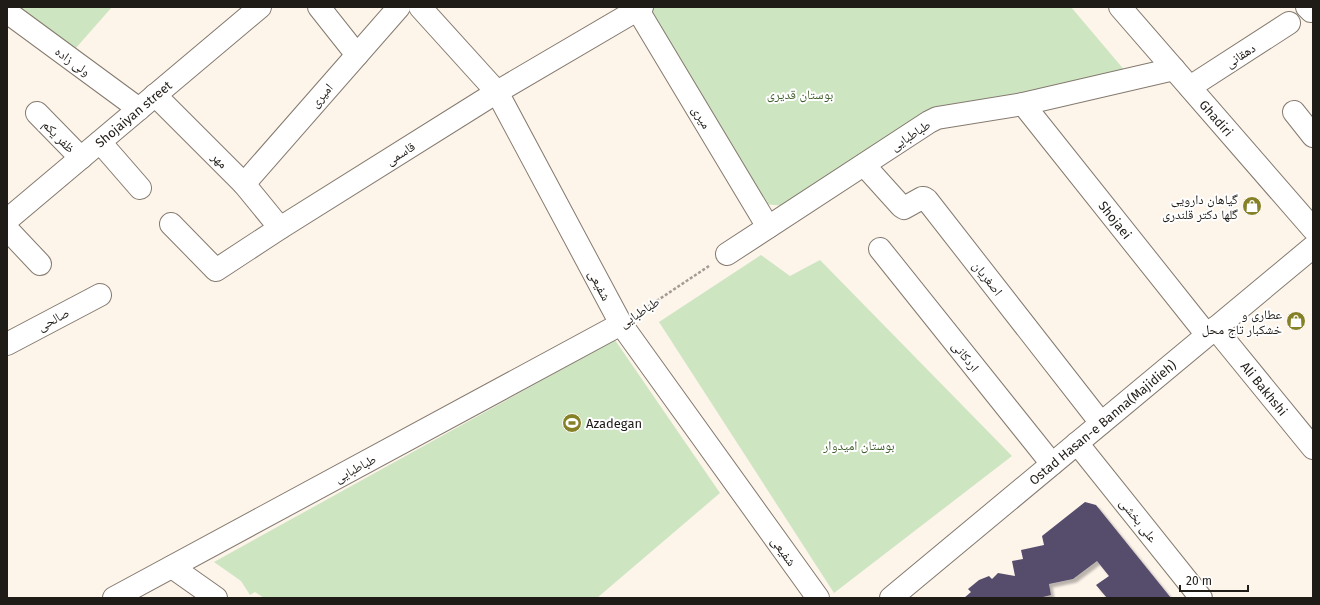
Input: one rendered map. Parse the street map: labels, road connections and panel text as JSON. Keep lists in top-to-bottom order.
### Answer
{
  "streets": {
    "street": [
      "دهقانی",
      "ولی زاده",
      "امیری",
      "Shojaiyan street",
      "میری",
      "Ghadiri",
      "طباطبایی",
      "ظفر یکم",
      "قاسمی",
      "مهر",
      "Shojaei",
      "اصغریان",
      "شفیعی",
      "صالحی",
      "اردکانی",
      "Ali Bakhshi",
      "Ostad Hasan-e Banna(Majidieh)",
      "علی بخشی"
    ]
  },
  "crossings": [
    ["دهقانی", "Ghadiri"],
    ["ولی زاده", "Shojaiyan street"],
    ["امیری", "مهر"],
    ["Shojaiyan street", "ظفر یکم"],
    ["Shojaiyan street", "مهر"],
    ["میری", "طباطبایی"],
    ["میری", "قاسمی"],
    ["Ghadiri", "طباطبایی"],
    ["طباطبایی", "Shojaei"],
    ["طباطبایی", "اصغریان"],
    ["طباطبایی", "شفیعی"],
    ["قاسمی", "مهر"],
    ["قاسمی", "شفیعی"],
    ["Shojaei", "Ali Bakhshi"],
    ["Shojaei", "Ostad Hasan-e Banna(Majidieh)"],
    ["اصغریان", "Ostad Hasan-e Banna(Majidieh)"],
    ["اردکانی", "Ostad Hasan-e Banna(Majidieh)"],
    ["Ali Bakhshi", "Ostad Hasan-e Banna(Majidieh)"],
    ["Ostad Hasan-e Banna(Majidieh)", "علی بخشی"]
  ],
  "parks": ["بوستان قدیری", "بوستان امیدوار"],
  "places": {
    "shop": ["گیاهان دارویی گلها دکتر قلندری", "عطاری و خشکبار تاج محل"],
    "sports": ["Azadegan"]
  },
  "scale_bar": "20 m"
}
